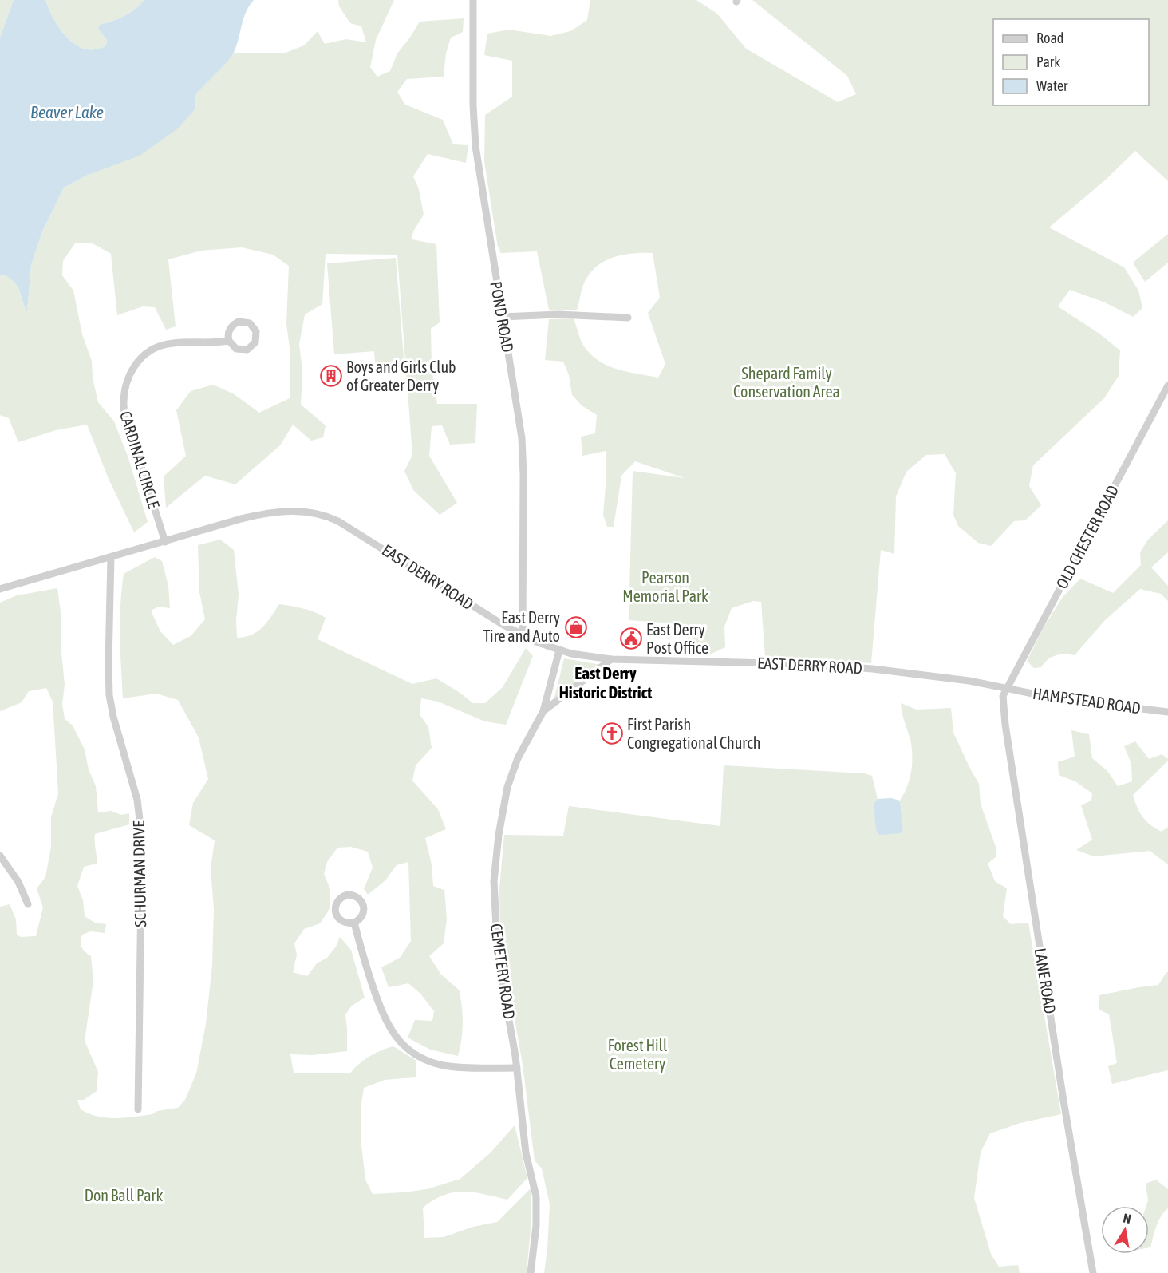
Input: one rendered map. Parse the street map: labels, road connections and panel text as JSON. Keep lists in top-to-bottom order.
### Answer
{
  "streets": {
    "street": [
      "POND ROAD",
      "CARDINAL CIRCLE",
      "OLD CHESTER ROAD",
      "EAST DERRY ROAD",
      "HAMPSTEAD ROAD",
      "SCHURMAN DRIVE",
      "CEMETERY ROAD",
      "LANE ROAD"
    ]
  },
  "crossings": [
    ["POND ROAD", "EAST DERRY ROAD"],
    ["CARDINAL CIRCLE", "EAST DERRY ROAD"],
    ["OLD CHESTER ROAD", "EAST DERRY ROAD"],
    ["OLD CHESTER ROAD", "HAMPSTEAD ROAD"],
    ["OLD CHESTER ROAD", "LANE ROAD"],
    ["EAST DERRY ROAD", "HAMPSTEAD ROAD"],
    ["EAST DERRY ROAD", "SCHURMAN DRIVE"],
    ["EAST DERRY ROAD", "CEMETERY ROAD"],
    ["EAST DERRY ROAD", "LANE ROAD"],
    ["HAMPSTEAD ROAD", "LANE ROAD"]
  ],
  "districts": ["East Derry Historic District"],
  "water": ["Beaver Lake"],
  "parks": [
    "Shepard Family Conservation Area",
    "Pearson Memorial Park",
    "Forest Hill Cemetery",
    "Don Ball Park"
  ],
  "places": {
    "building": ["Boys and Girls Club of Greater Derry"],
    "shop": ["East Derry Tire and Auto"],
    "public building": ["East Derry Post Office"],
    "church": ["First Parish Congregational Church"]
  },
  "legend": ["Road", "Park", "Water"],
  "north": "top"
}
